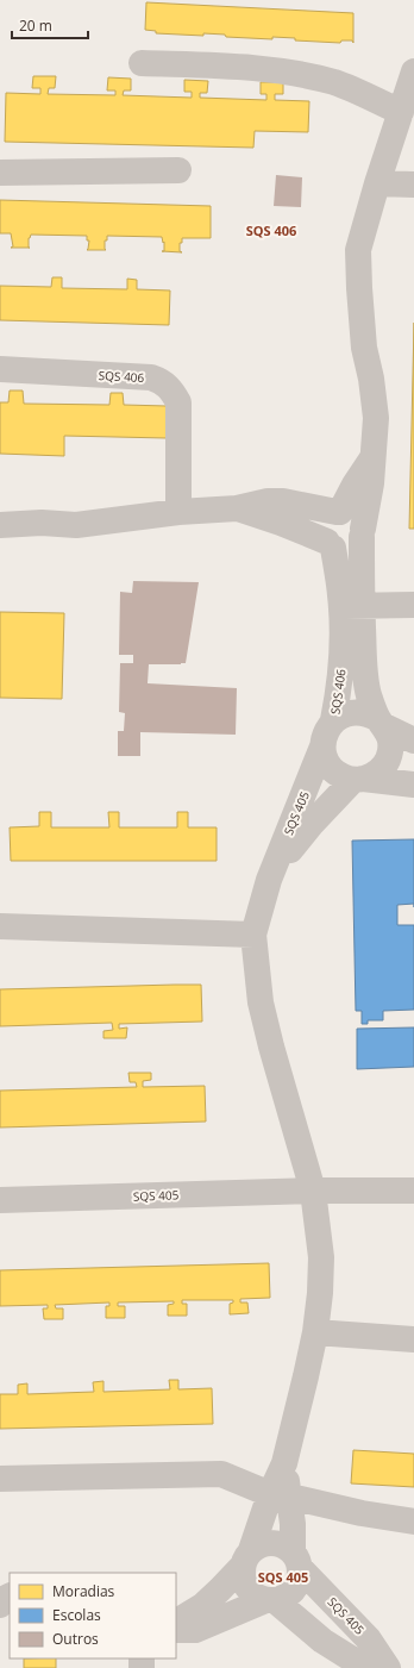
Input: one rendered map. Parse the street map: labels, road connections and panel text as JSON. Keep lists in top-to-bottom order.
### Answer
{
  "streets": {
    "street": ["SQS 406", "SQS 405"]
  },
  "crossings": [
    ["SQS 406", "SQS 405"]
  ],
  "districts": ["SQS 406", "SQS 405"],
  "legend": ["Moradias", "Escolas", "Outros"],
  "scale_bar": "20 m"
}
